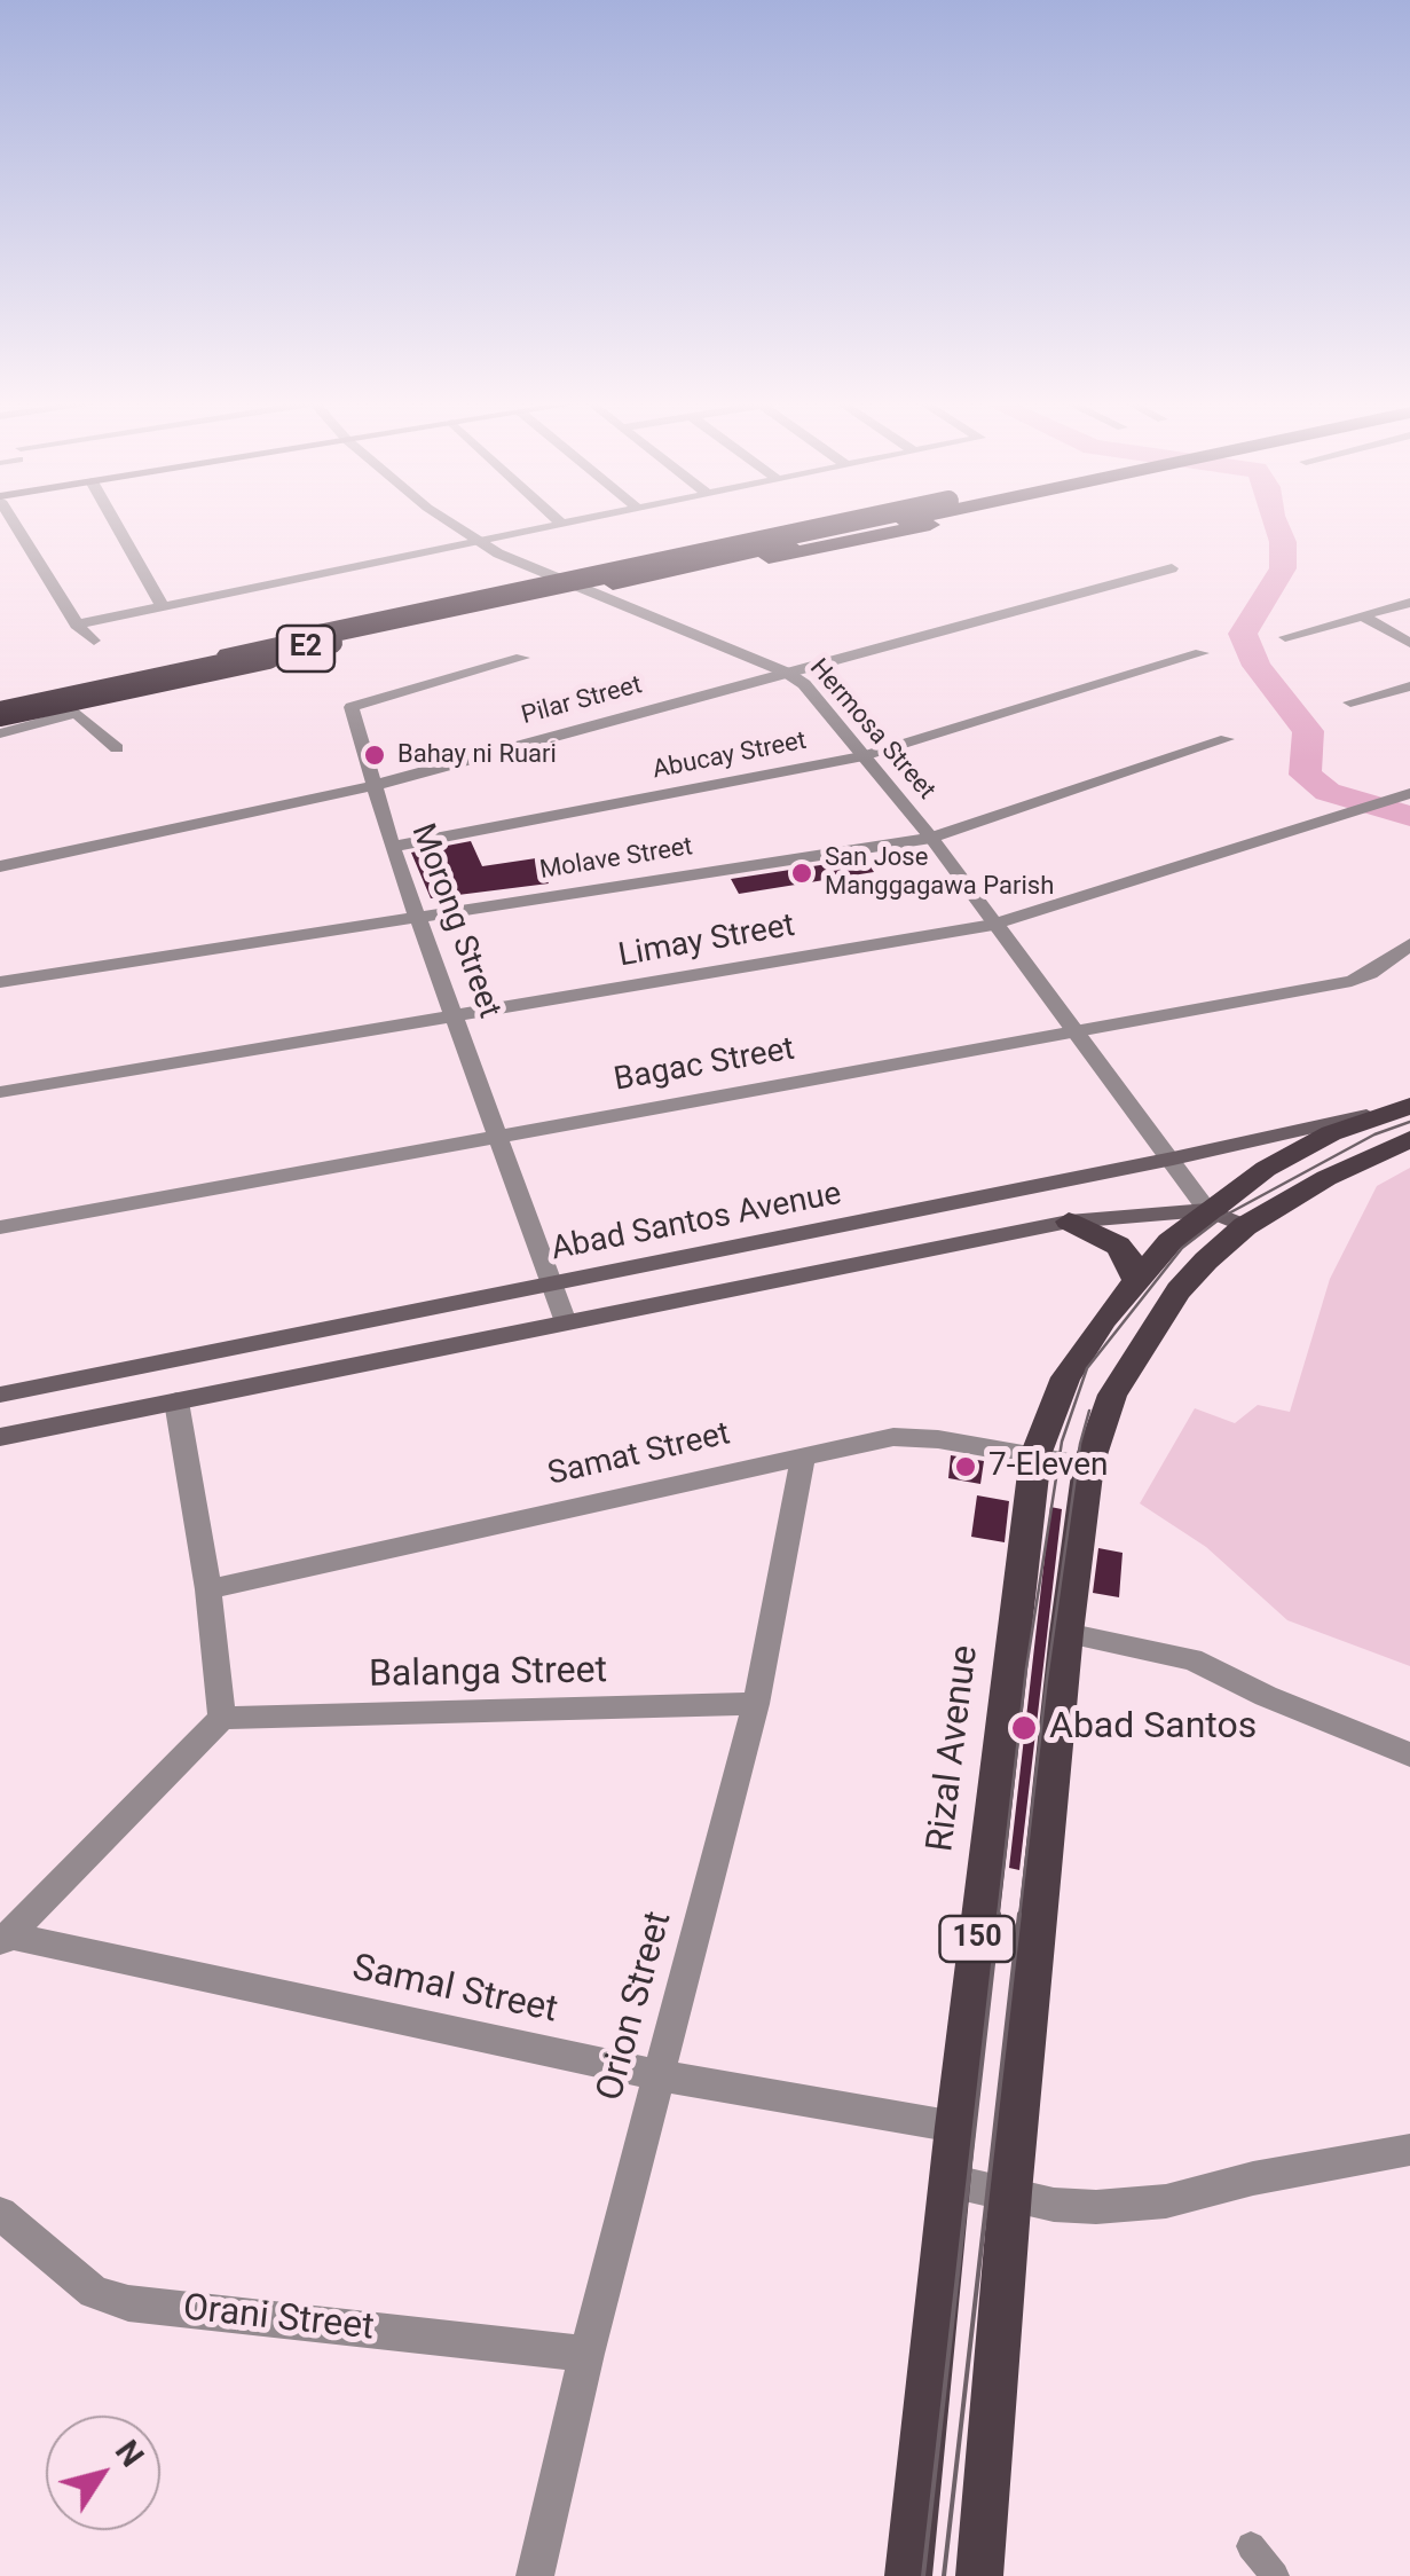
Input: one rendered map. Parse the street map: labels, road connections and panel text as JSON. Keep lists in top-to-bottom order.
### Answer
{
  "streets": {
    "highway": ["E2"],
    "main road": ["Abad Santos Avenue", "Rizal Avenue", "150"],
    "street": [
      "Pilar Street",
      "Hermosa Street",
      "Abucay Street",
      "Molave Street",
      "Morong Street",
      "Limay Street",
      "Bagac Street",
      "Samat Street",
      "Balanga Street",
      "Samal Street",
      "Orion Street",
      "Orani Street"
    ]
  },
  "crossings": [
    ["Pilar Street", "Hermosa Street"],
    ["Pilar Street", "Morong Street"],
    ["Hermosa Street", "Abucay Street"],
    ["Hermosa Street", "Molave Street"],
    ["Hermosa Street", "Limay Street"],
    ["Hermosa Street", "Bagac Street"],
    ["Hermosa Street", "Abad Santos Avenue"],
    ["Hermosa Street", "Rizal Avenue"],
    ["Abucay Street", "Morong Street"],
    ["Molave Street", "Morong Street"],
    ["Morong Street", "Limay Street"],
    ["Morong Street", "Bagac Street"],
    ["Morong Street", "Abad Santos Avenue"],
    ["Abad Santos Avenue", "Rizal Avenue"],
    ["Samat Street", "Rizal Avenue"],
    ["Samat Street", "150"],
    ["Samat Street", "Orion Street"],
    ["Balanga Street", "Orion Street"],
    ["Rizal Avenue", "Samal Street"],
    ["Samal Street", "Orion Street"],
    ["Orion Street", "Orani Street"]
  ],
  "places": [
    "Bahay ni Ruari",
    "San Jose Manggagawa Parish",
    "7-Eleven",
    "Abad Santos"
  ],
  "north": "top right"
}
